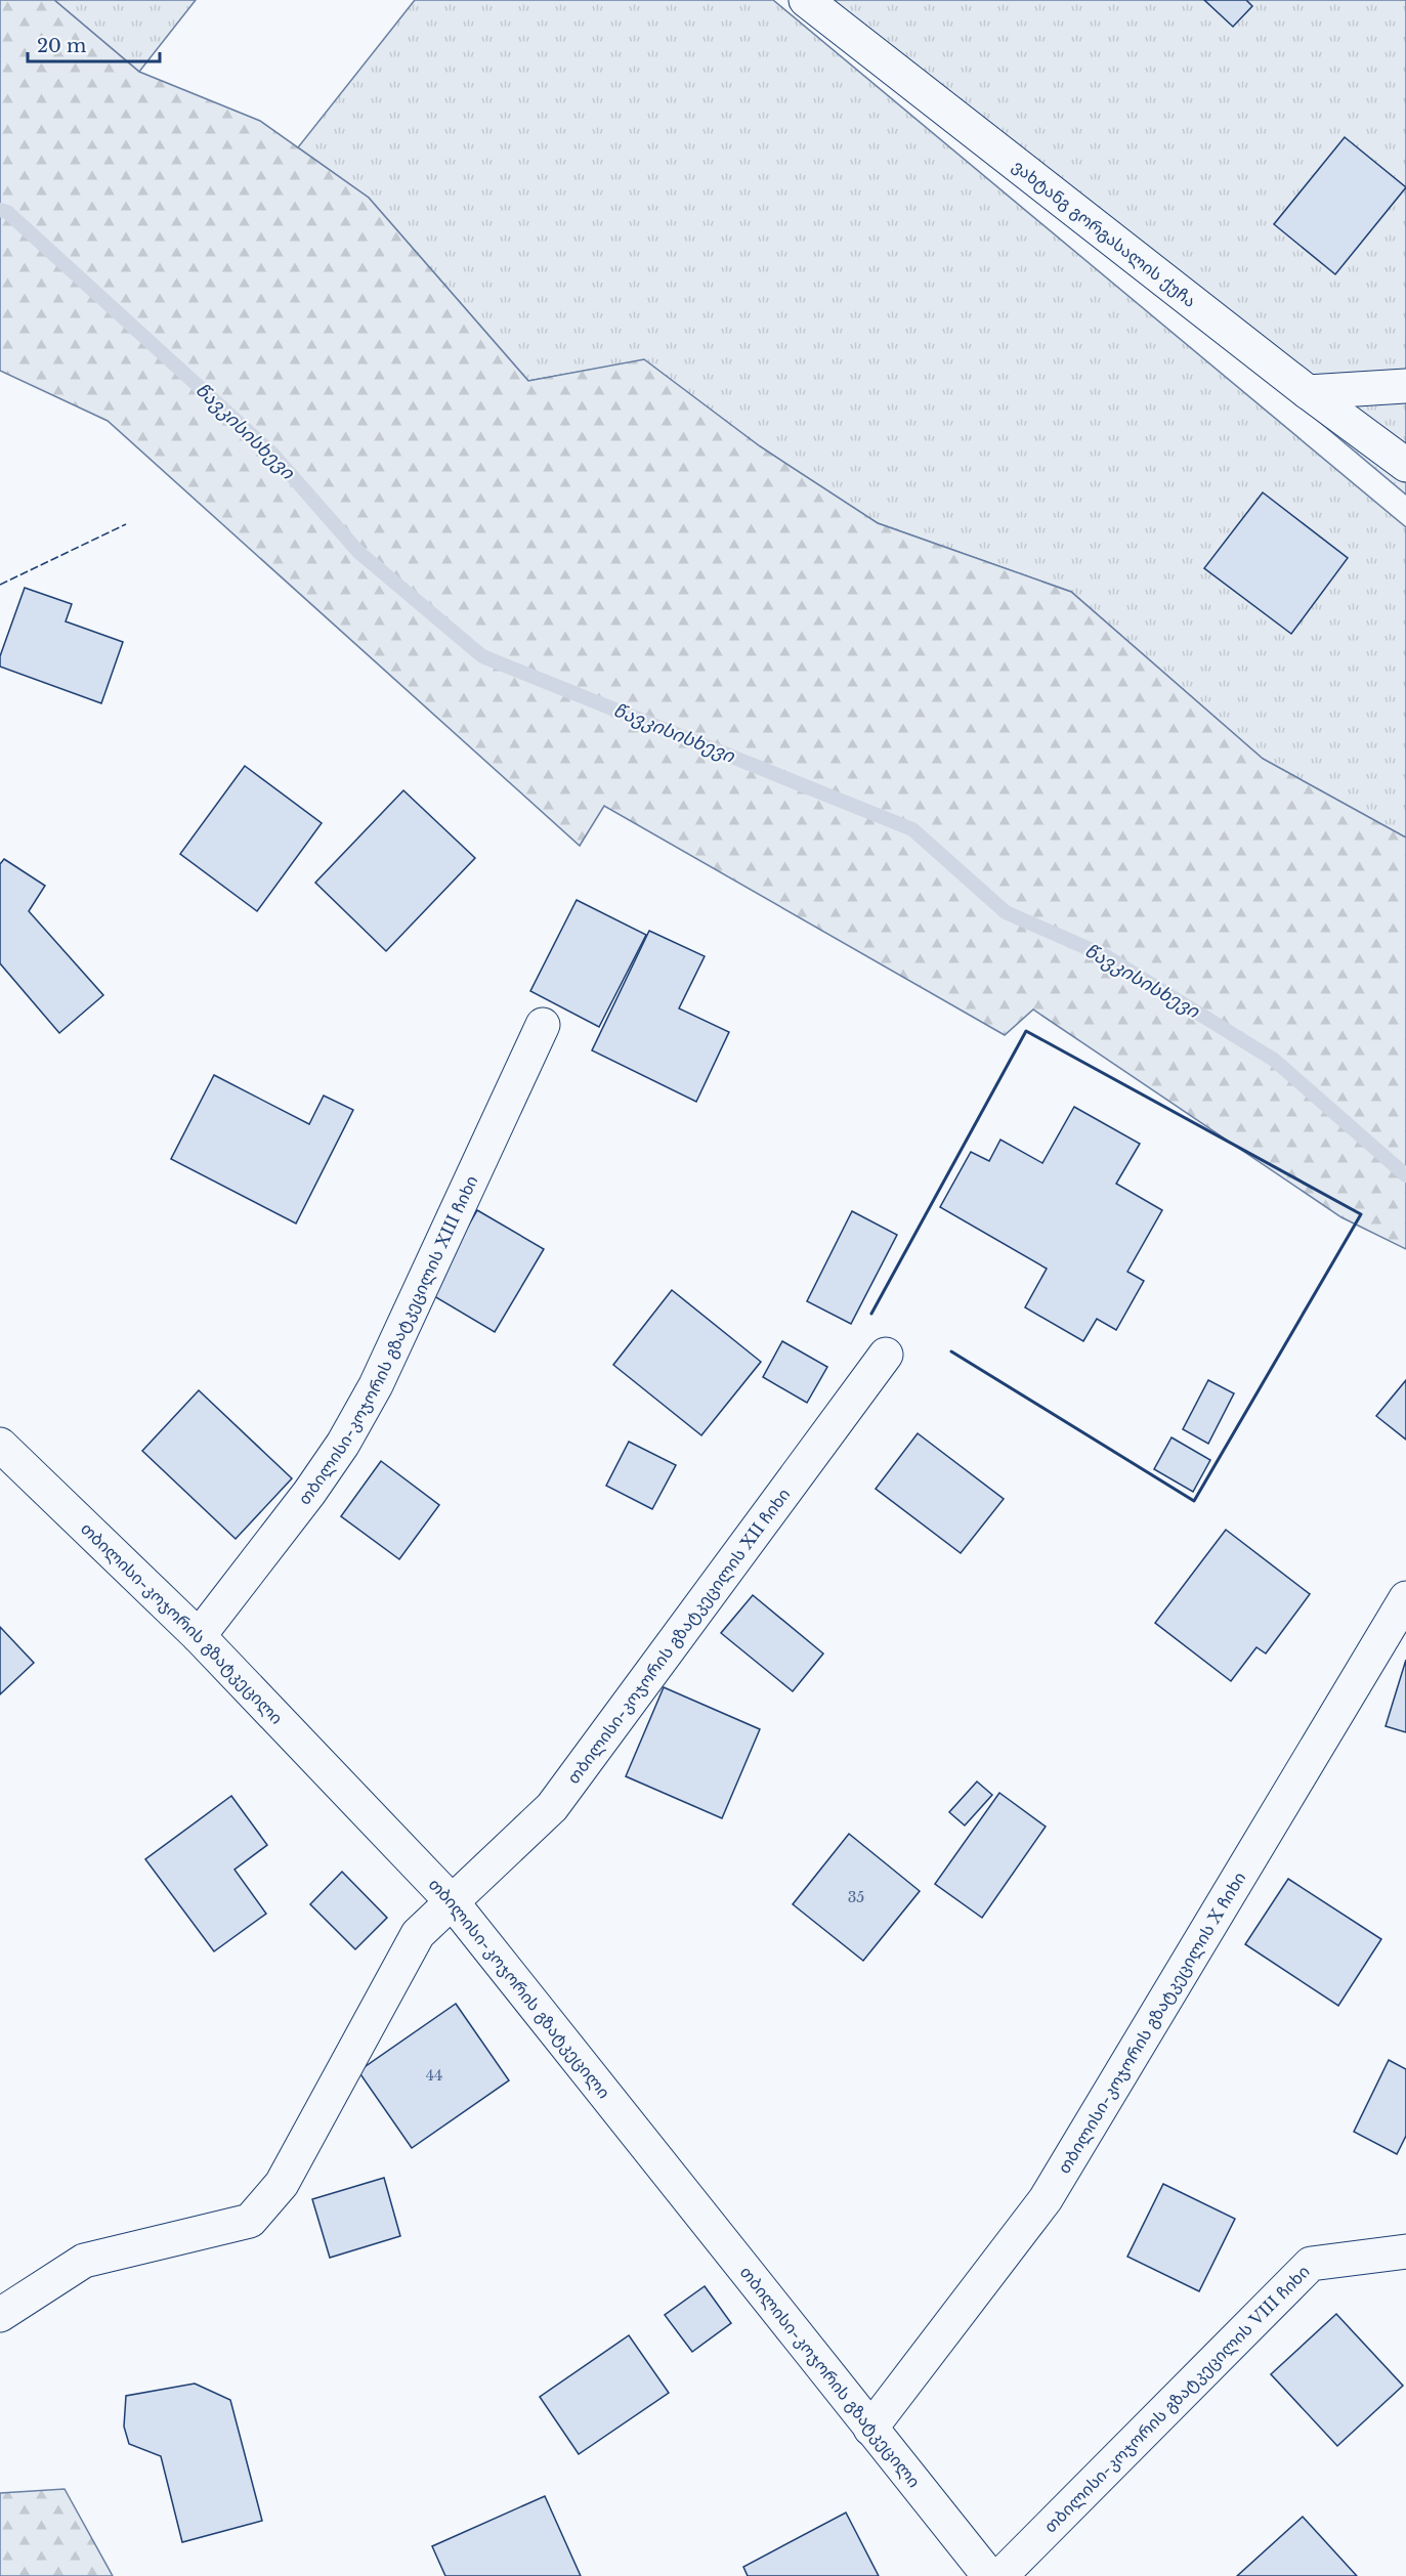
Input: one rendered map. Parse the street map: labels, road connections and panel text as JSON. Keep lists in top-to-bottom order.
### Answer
{
  "streets": {
    "street": [
      "ვახტანგ გორგასალის ქუჩა",
      "თბილისი-კოჯორის გზატკეცილის XIII ჩიხი",
      "თბილისი-კოჯორის გზატკეცილი",
      "თბილისი-კოჯორის გზატკეცილის XII ჩიხი",
      "თბილისი-კოჯორის გზატკეცილის X ჩიხი",
      "თბილისი-კოჯორის გზატკეცილის VIII ჩიხი"
    ]
  },
  "crossings": [
    ["თბილისი-კოჯორის გზატკეცილის XIII ჩიხი", "თბილისი-კოჯორის გზატკეცილი"],
    ["თბილისი-კოჯორის გზატკეცილი", "თბილისი-კოჯორის გზატკეცილის XII ჩიხი"],
    ["თბილისი-კოჯორის გზატკეცილი", "თბილისი-კოჯორის გზატკეცილის X ჩიხი"]
  ],
  "water": ["წავკისისხევი"],
  "house_numbers": ["35", "44"],
  "scale_bar": "20 m"
}
